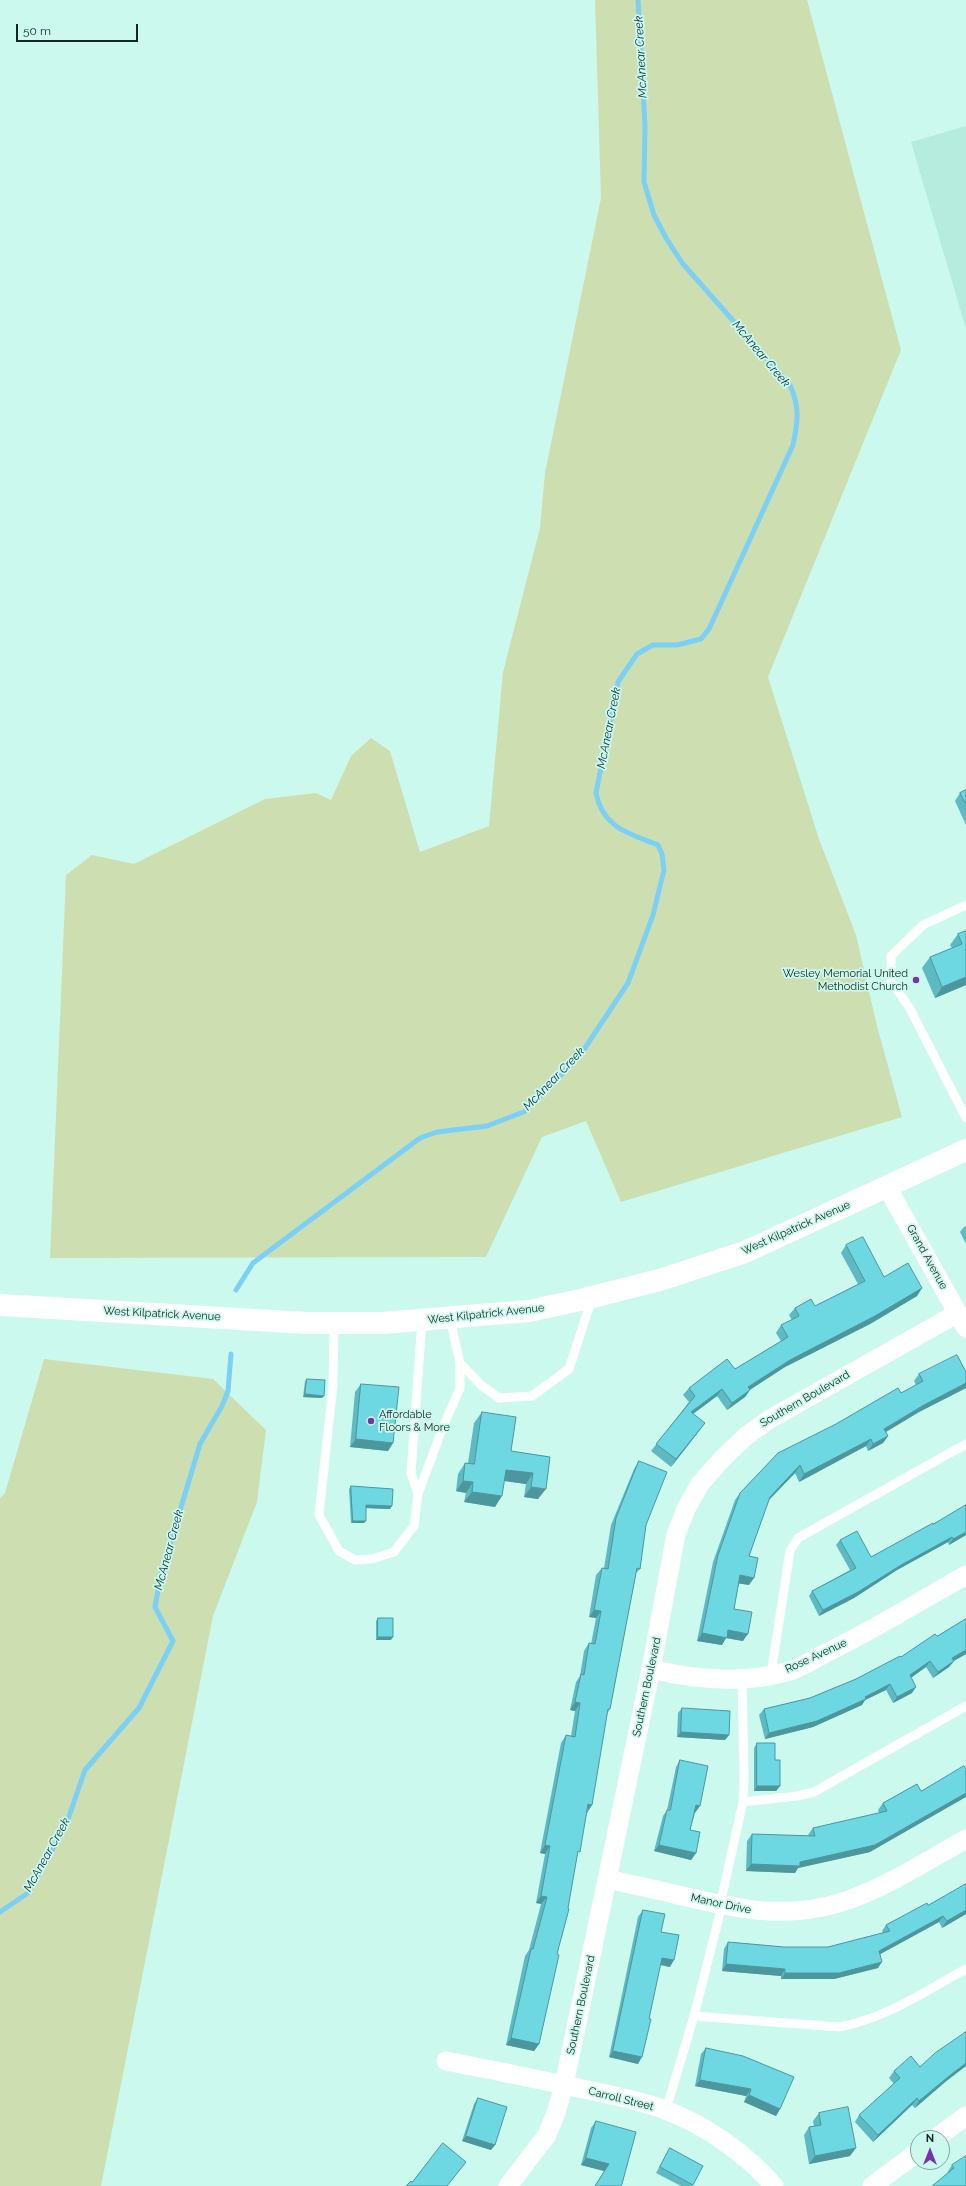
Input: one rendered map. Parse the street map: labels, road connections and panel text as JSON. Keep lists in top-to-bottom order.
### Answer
{
  "streets": {
    "main road": ["West Kilpatrick Avenue"],
    "street": [
      "Grand Avenue",
      "Southern Boulevard",
      "Rose Avenue",
      "Manor Drive",
      "Carroll Street"
    ]
  },
  "crossings": [
    ["West Kilpatrick Avenue", "Grand Avenue"],
    ["Grand Avenue", "Southern Boulevard"],
    ["Southern Boulevard", "Rose Avenue"],
    ["Southern Boulevard", "Manor Drive"],
    ["Southern Boulevard", "Carroll Street"]
  ],
  "water": ["McAnear Creek"],
  "places": ["Wesley Memorial United Methodist Church", "Affordable Floors & More"],
  "scale_bar": "50 m",
  "north": "top"
}
